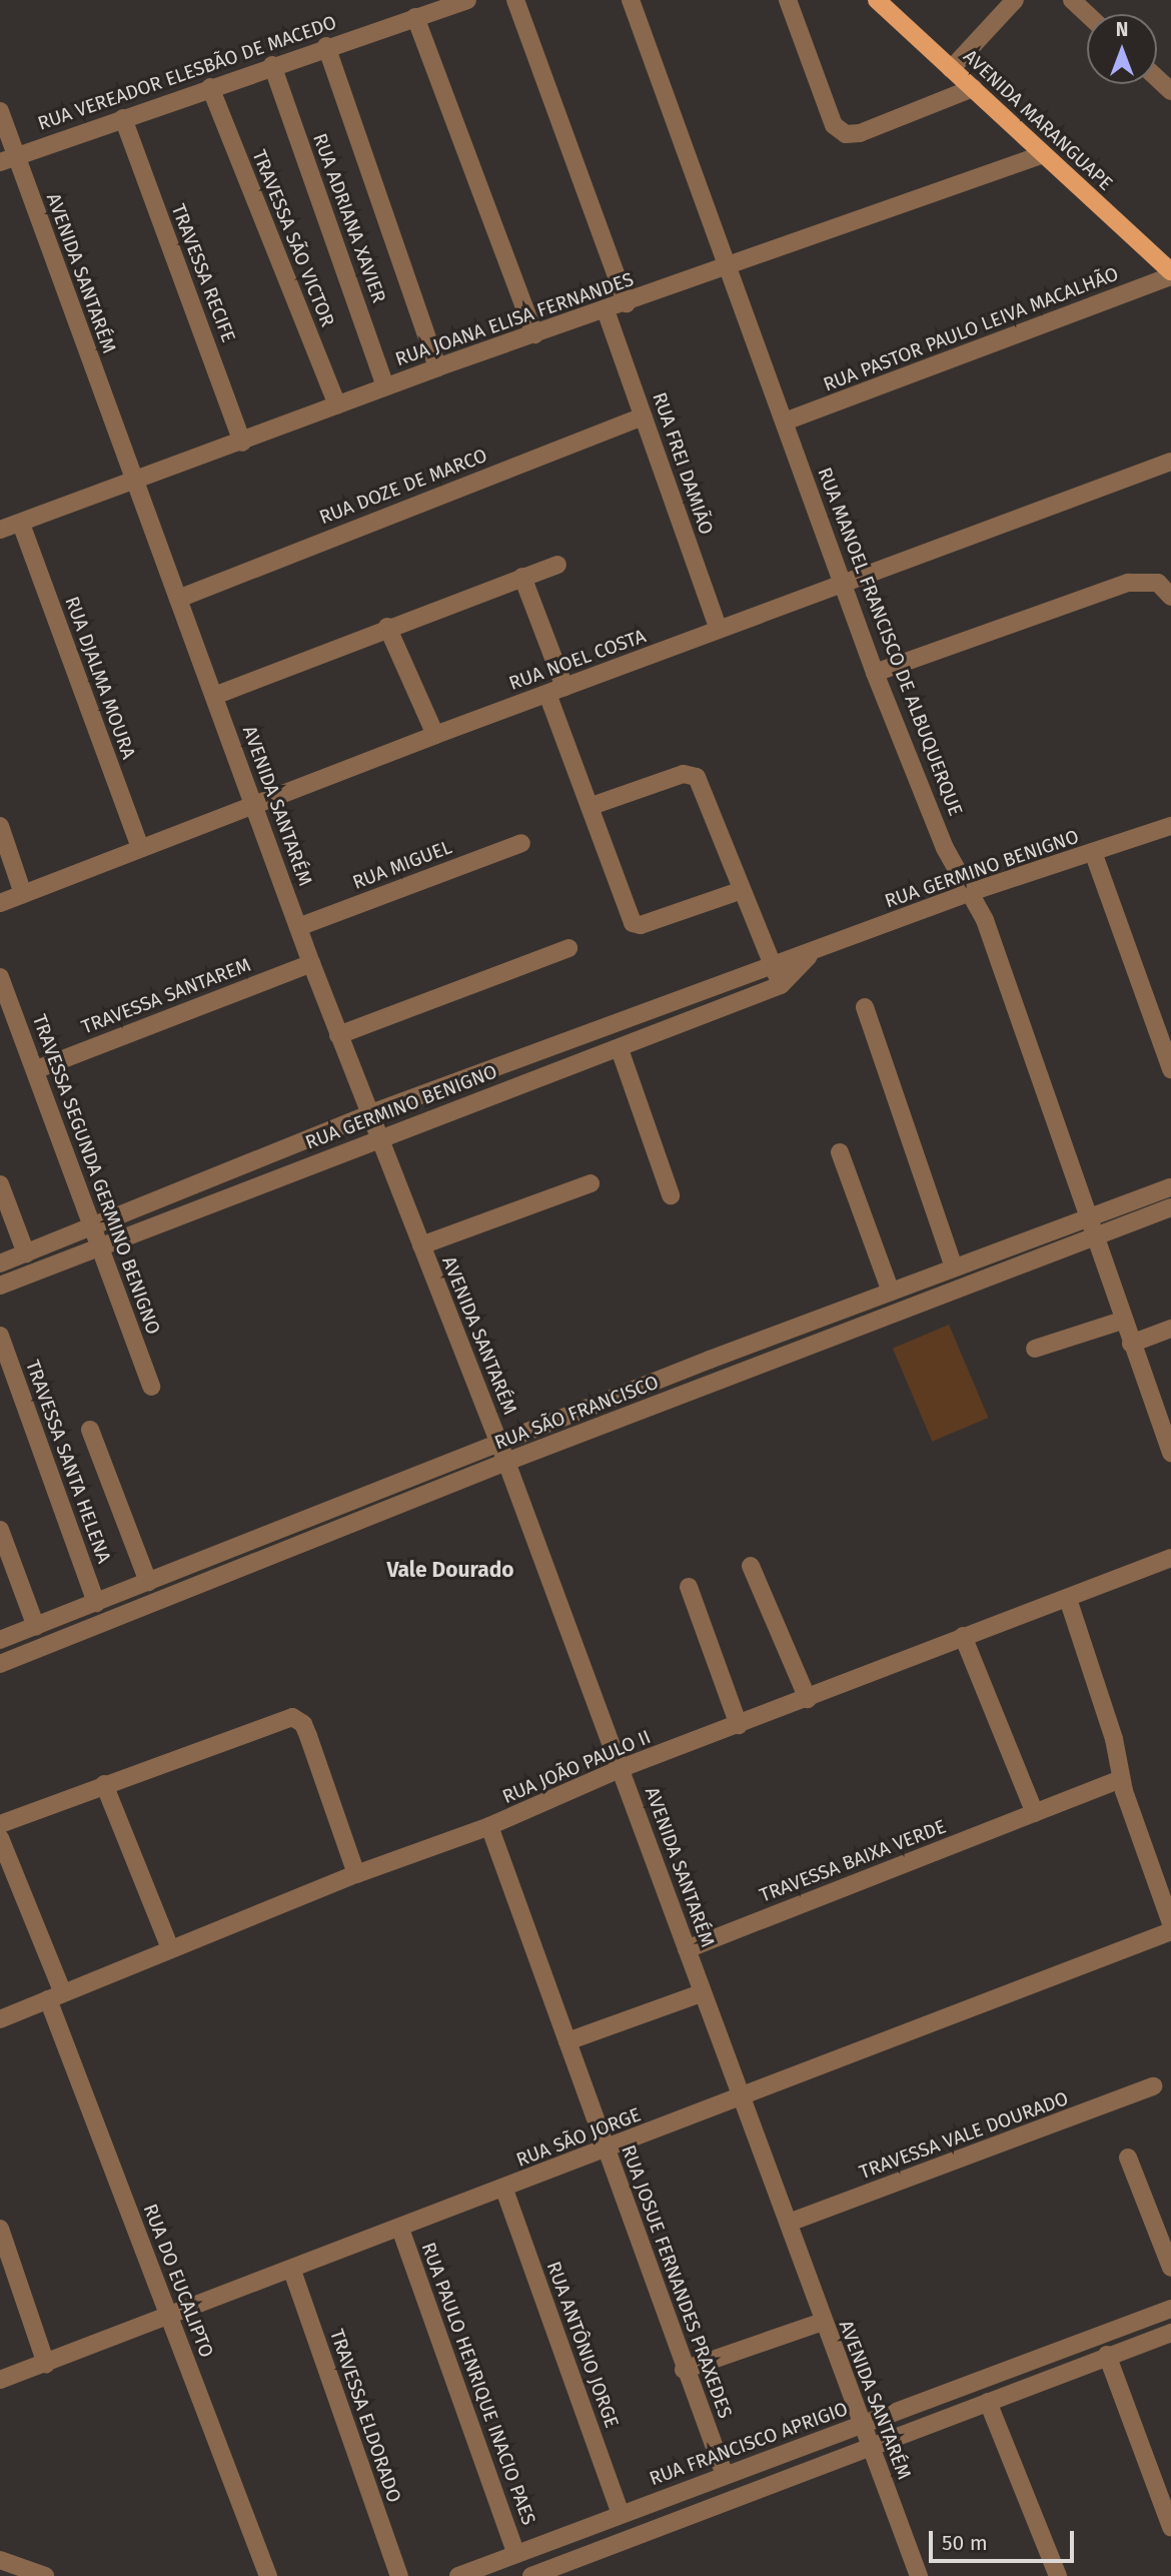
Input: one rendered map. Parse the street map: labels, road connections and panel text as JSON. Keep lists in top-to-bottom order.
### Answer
{
  "streets": {
    "main road": ["AVENIDA MARANGUAPE"],
    "street": [
      "RUA VEREADOR ELESBÃO DE MACEDO",
      "RUA ADRIANA XAVIER",
      "TRAVESSA SÃO VICTOR",
      "AVENIDA SANTARÉM",
      "TRAVESSA RECIFE",
      "RUA JOANA ELISA FERNANDES",
      "RUA PASTOR PAULO LEIVA MACALHÃO",
      "RUA FREI DAMIÃO",
      "RUA DOZE DE MARCO",
      "RUA MANOEL FRANCISCO DE ALBUQUERQUE",
      "RUA NOEL COSTA",
      "RUA DJALMA MOURA",
      "RUA MIGUEL",
      "RUA GERMINO BENIGNO",
      "TRAVESSA SANTAREM",
      "TRAVESSA SEGUNDA GERMINO BENIGNO",
      "RUA SÃO FRANCISCO",
      "TRAVESSA SANTA HELENA",
      "RUA JOÃO PAULO II",
      "TRAVESSA BAIXA VERDE",
      "TRAVESSA VALE DOURADO",
      "RUA SÃO JORGE",
      "RUA DO EUCALIPTO",
      "RUA JOSUE FERNANDES PRAXEDES",
      "RUA ANTÔNIO JORGE",
      "RUA PAULO HENRIQUE INACIO PAES",
      "TRAVESSA ELDORADO",
      "RUA FRANCISCO APRIGIO"
    ]
  },
  "crossings": [
    ["RUA VEREADOR ELESBÃO DE MACEDO", "RUA ADRIANA XAVIER"],
    ["RUA VEREADOR ELESBÃO DE MACEDO", "TRAVESSA SÃO VICTOR"],
    ["RUA VEREADOR ELESBÃO DE MACEDO", "AVENIDA SANTARÉM"],
    ["RUA VEREADOR ELESBÃO DE MACEDO", "TRAVESSA RECIFE"],
    ["AVENIDA MARANGUAPE", "RUA JOANA ELISA FERNANDES"],
    ["AVENIDA MARANGUAPE", "RUA PASTOR PAULO LEIVA MACALHÃO"],
    ["RUA ADRIANA XAVIER", "RUA JOANA ELISA FERNANDES"],
    ["TRAVESSA SÃO VICTOR", "RUA JOANA ELISA FERNANDES"],
    ["AVENIDA SANTARÉM", "RUA JOANA ELISA FERNANDES"],
    ["AVENIDA SANTARÉM", "RUA DOZE DE MARCO"],
    ["AVENIDA SANTARÉM", "RUA NOEL COSTA"],
    ["AVENIDA SANTARÉM", "RUA MIGUEL"],
    ["AVENIDA SANTARÉM", "RUA GERMINO BENIGNO"],
    ["AVENIDA SANTARÉM", "TRAVESSA SANTAREM"],
    ["AVENIDA SANTARÉM", "RUA SÃO FRANCISCO"],
    ["AVENIDA SANTARÉM", "RUA JOÃO PAULO II"],
    ["AVENIDA SANTARÉM", "TRAVESSA BAIXA VERDE"],
    ["AVENIDA SANTARÉM", "TRAVESSA VALE DOURADO"],
    ["AVENIDA SANTARÉM", "RUA SÃO JORGE"],
    ["AVENIDA SANTARÉM", "RUA FRANCISCO APRIGIO"],
    ["TRAVESSA RECIFE", "RUA JOANA ELISA FERNANDES"],
    ["RUA JOANA ELISA FERNANDES", "RUA FREI DAMIÃO"],
    ["RUA JOANA ELISA FERNANDES", "RUA MANOEL FRANCISCO DE ALBUQUERQUE"],
    ["RUA JOANA ELISA FERNANDES", "RUA DJALMA MOURA"],
    ["RUA PASTOR PAULO LEIVA MACALHÃO", "RUA MANOEL FRANCISCO DE ALBUQUERQUE"],
    ["RUA FREI DAMIÃO", "RUA DOZE DE MARCO"],
    ["RUA FREI DAMIÃO", "RUA NOEL COSTA"],
    ["RUA MANOEL FRANCISCO DE ALBUQUERQUE", "RUA NOEL COSTA"],
    ["RUA MANOEL FRANCISCO DE ALBUQUERQUE", "RUA GERMINO BENIGNO"],
    ["RUA MANOEL FRANCISCO DE ALBUQUERQUE", "RUA SÃO FRANCISCO"],
    ["RUA NOEL COSTA", "RUA DJALMA MOURA"],
    ["RUA GERMINO BENIGNO", "TRAVESSA SEGUNDA GERMINO BENIGNO"],
    ["TRAVESSA SANTAREM", "TRAVESSA SEGUNDA GERMINO BENIGNO"],
    ["RUA SÃO FRANCISCO", "TRAVESSA SANTA HELENA"],
    ["RUA JOÃO PAULO II", "RUA DO EUCALIPTO"],
    ["RUA JOÃO PAULO II", "RUA JOSUE FERNANDES PRAXEDES"],
    ["RUA SÃO JORGE", "RUA DO EUCALIPTO"],
    ["RUA SÃO JORGE", "RUA JOSUE FERNANDES PRAXEDES"],
    ["RUA SÃO JORGE", "RUA ANTÔNIO JORGE"],
    ["RUA SÃO JORGE", "RUA PAULO HENRIQUE INACIO PAES"],
    ["RUA SÃO JORGE", "TRAVESSA ELDORADO"],
    ["RUA JOSUE FERNANDES PRAXEDES", "RUA FRANCISCO APRIGIO"],
    ["RUA ANTÔNIO JORGE", "RUA FRANCISCO APRIGIO"],
    ["RUA PAULO HENRIQUE INACIO PAES", "RUA FRANCISCO APRIGIO"]
  ],
  "districts": ["Vale Dourado"],
  "scale_bar": "50 m",
  "north": "top"
}
